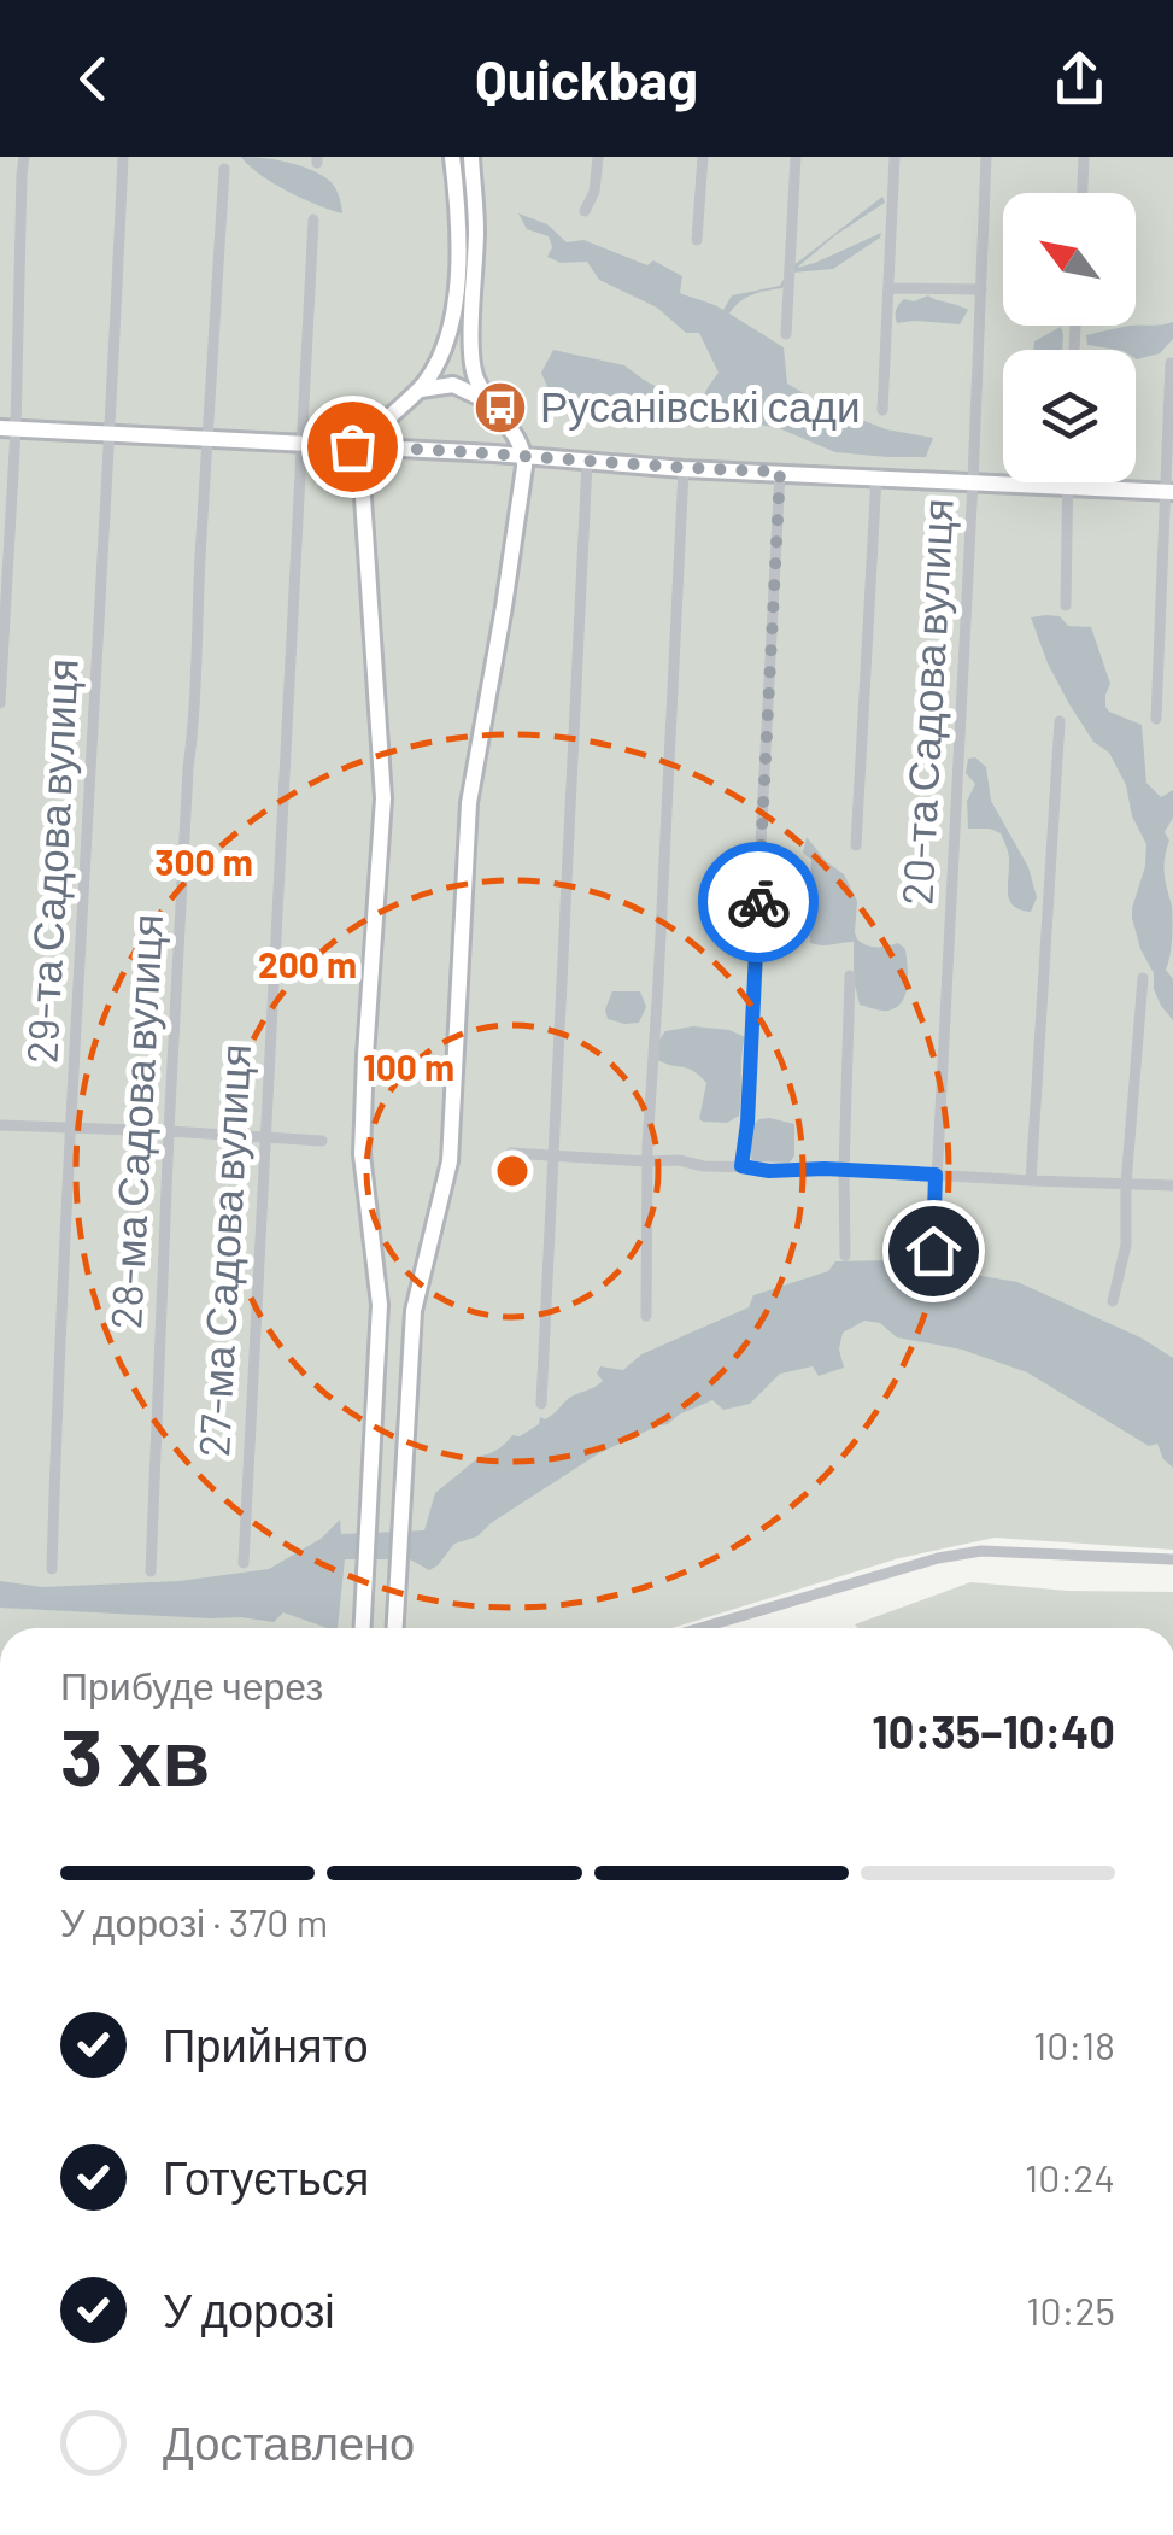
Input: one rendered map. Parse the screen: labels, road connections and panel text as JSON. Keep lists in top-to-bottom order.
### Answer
{
  "streets": {
    "street": [
      "20-та Садова вулиця",
      "29-та Садова вулиця",
      "28-ма Садова вулиця",
      "27-ма Садова вулиця"
    ]
  },
  "places": {
    "bus stop": ["Русанівські сади"]
  },
  "north": "top left",
  "page": {
    "header": "Quickbag",
    "heading": ["3 хв", "Прибуде через", "10:35–10:40"],
    "bar": "У дорозі · 370 m",
    "list": [
      ["Прийнято", "10:18"],
      ["Готується", "10:24"],
      ["У дорозі", "10:25"],
      "Доставлено"
    ]
  },
  "rings": ["300 m", "200 m", "100 m"]
}
